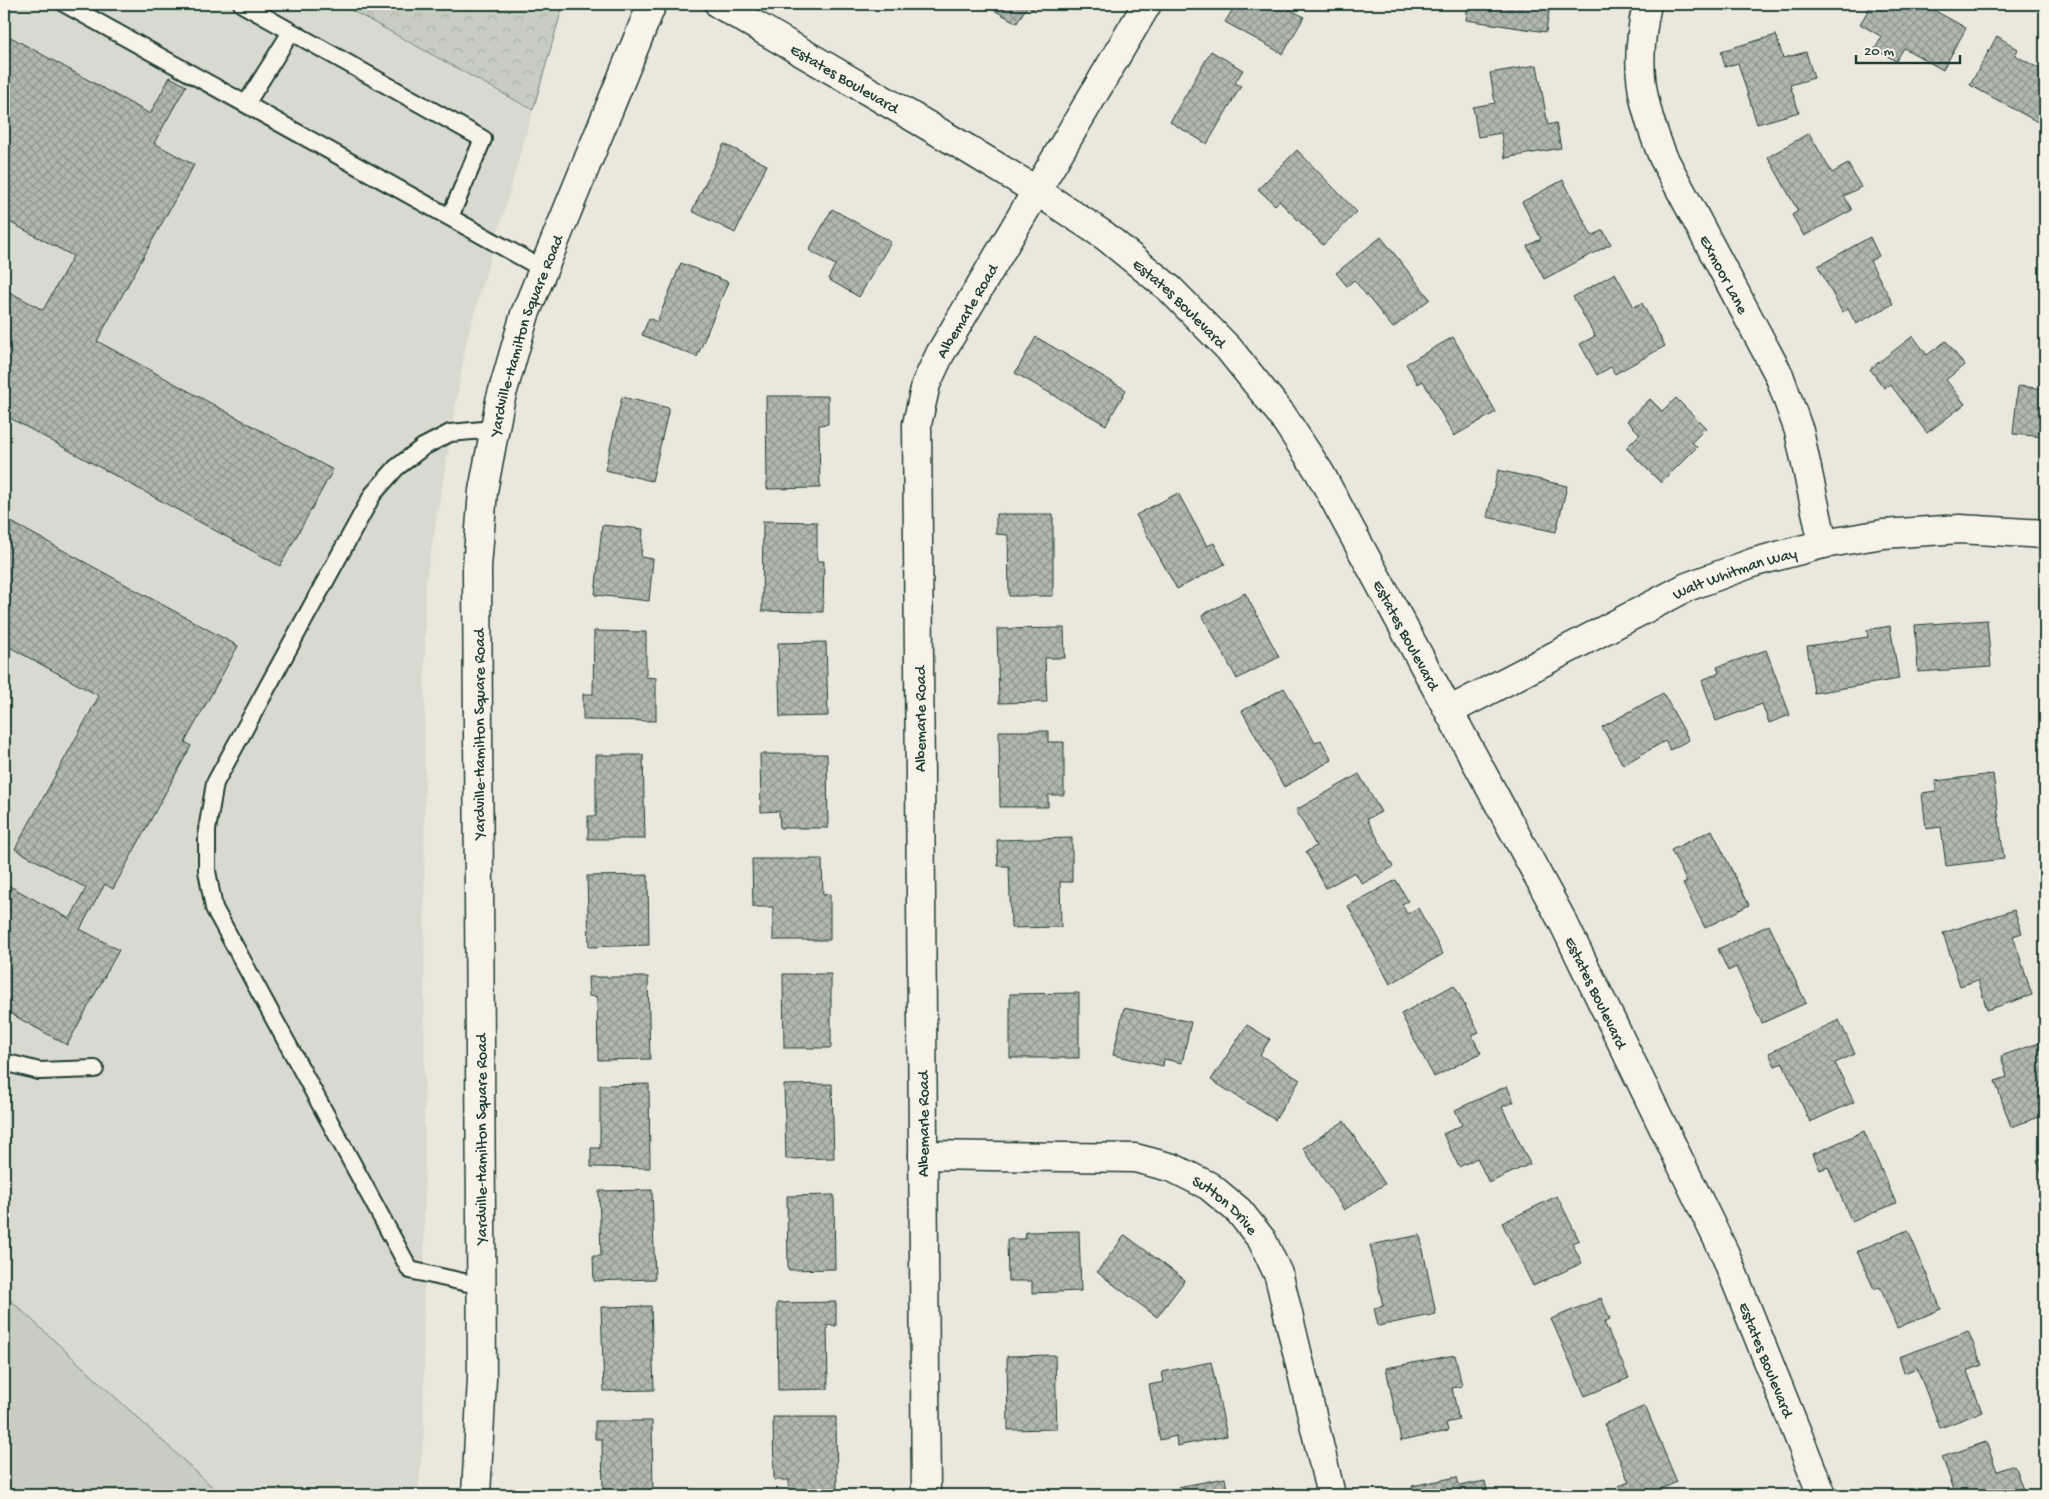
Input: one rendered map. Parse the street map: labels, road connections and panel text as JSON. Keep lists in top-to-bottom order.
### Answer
{
  "streets": {
    "street": [
      "Estates Boulevard",
      "Exmoor Lane",
      "Albemarle Road",
      "Yardville-Hamilton Square Road",
      "Walt Whitman Way",
      "Sutton Drive"
    ]
  },
  "crossings": [
    ["Estates Boulevard", "Albemarle Road"],
    ["Estates Boulevard", "Walt Whitman Way"],
    ["Exmoor Lane", "Walt Whitman Way"],
    ["Albemarle Road", "Sutton Drive"]
  ],
  "scale_bar": "20 m"
}
